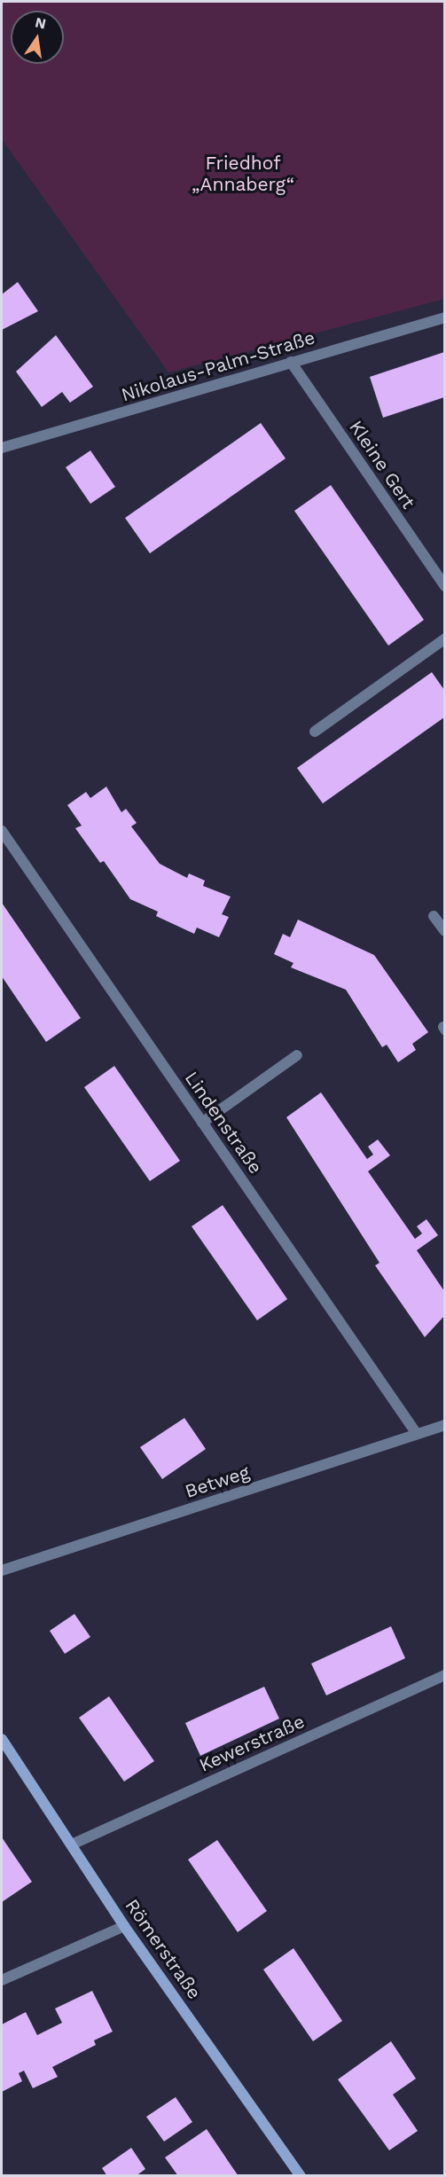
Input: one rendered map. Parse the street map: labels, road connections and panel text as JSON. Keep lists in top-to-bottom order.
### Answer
{
  "streets": {
    "street": [
      "Nikolaus-Palm-Straße",
      "Kleine Gert",
      "Lindenstraße",
      "Betweg",
      "Kewerstraße",
      "Römerstraße"
    ]
  },
  "crossings": [
    ["Nikolaus-Palm-Straße", "Kleine Gert"],
    ["Lindenstraße", "Betweg"],
    ["Kewerstraße", "Römerstraße"]
  ],
  "parks": ["Friedhof „Annaberg“"],
  "north": "top"
}
